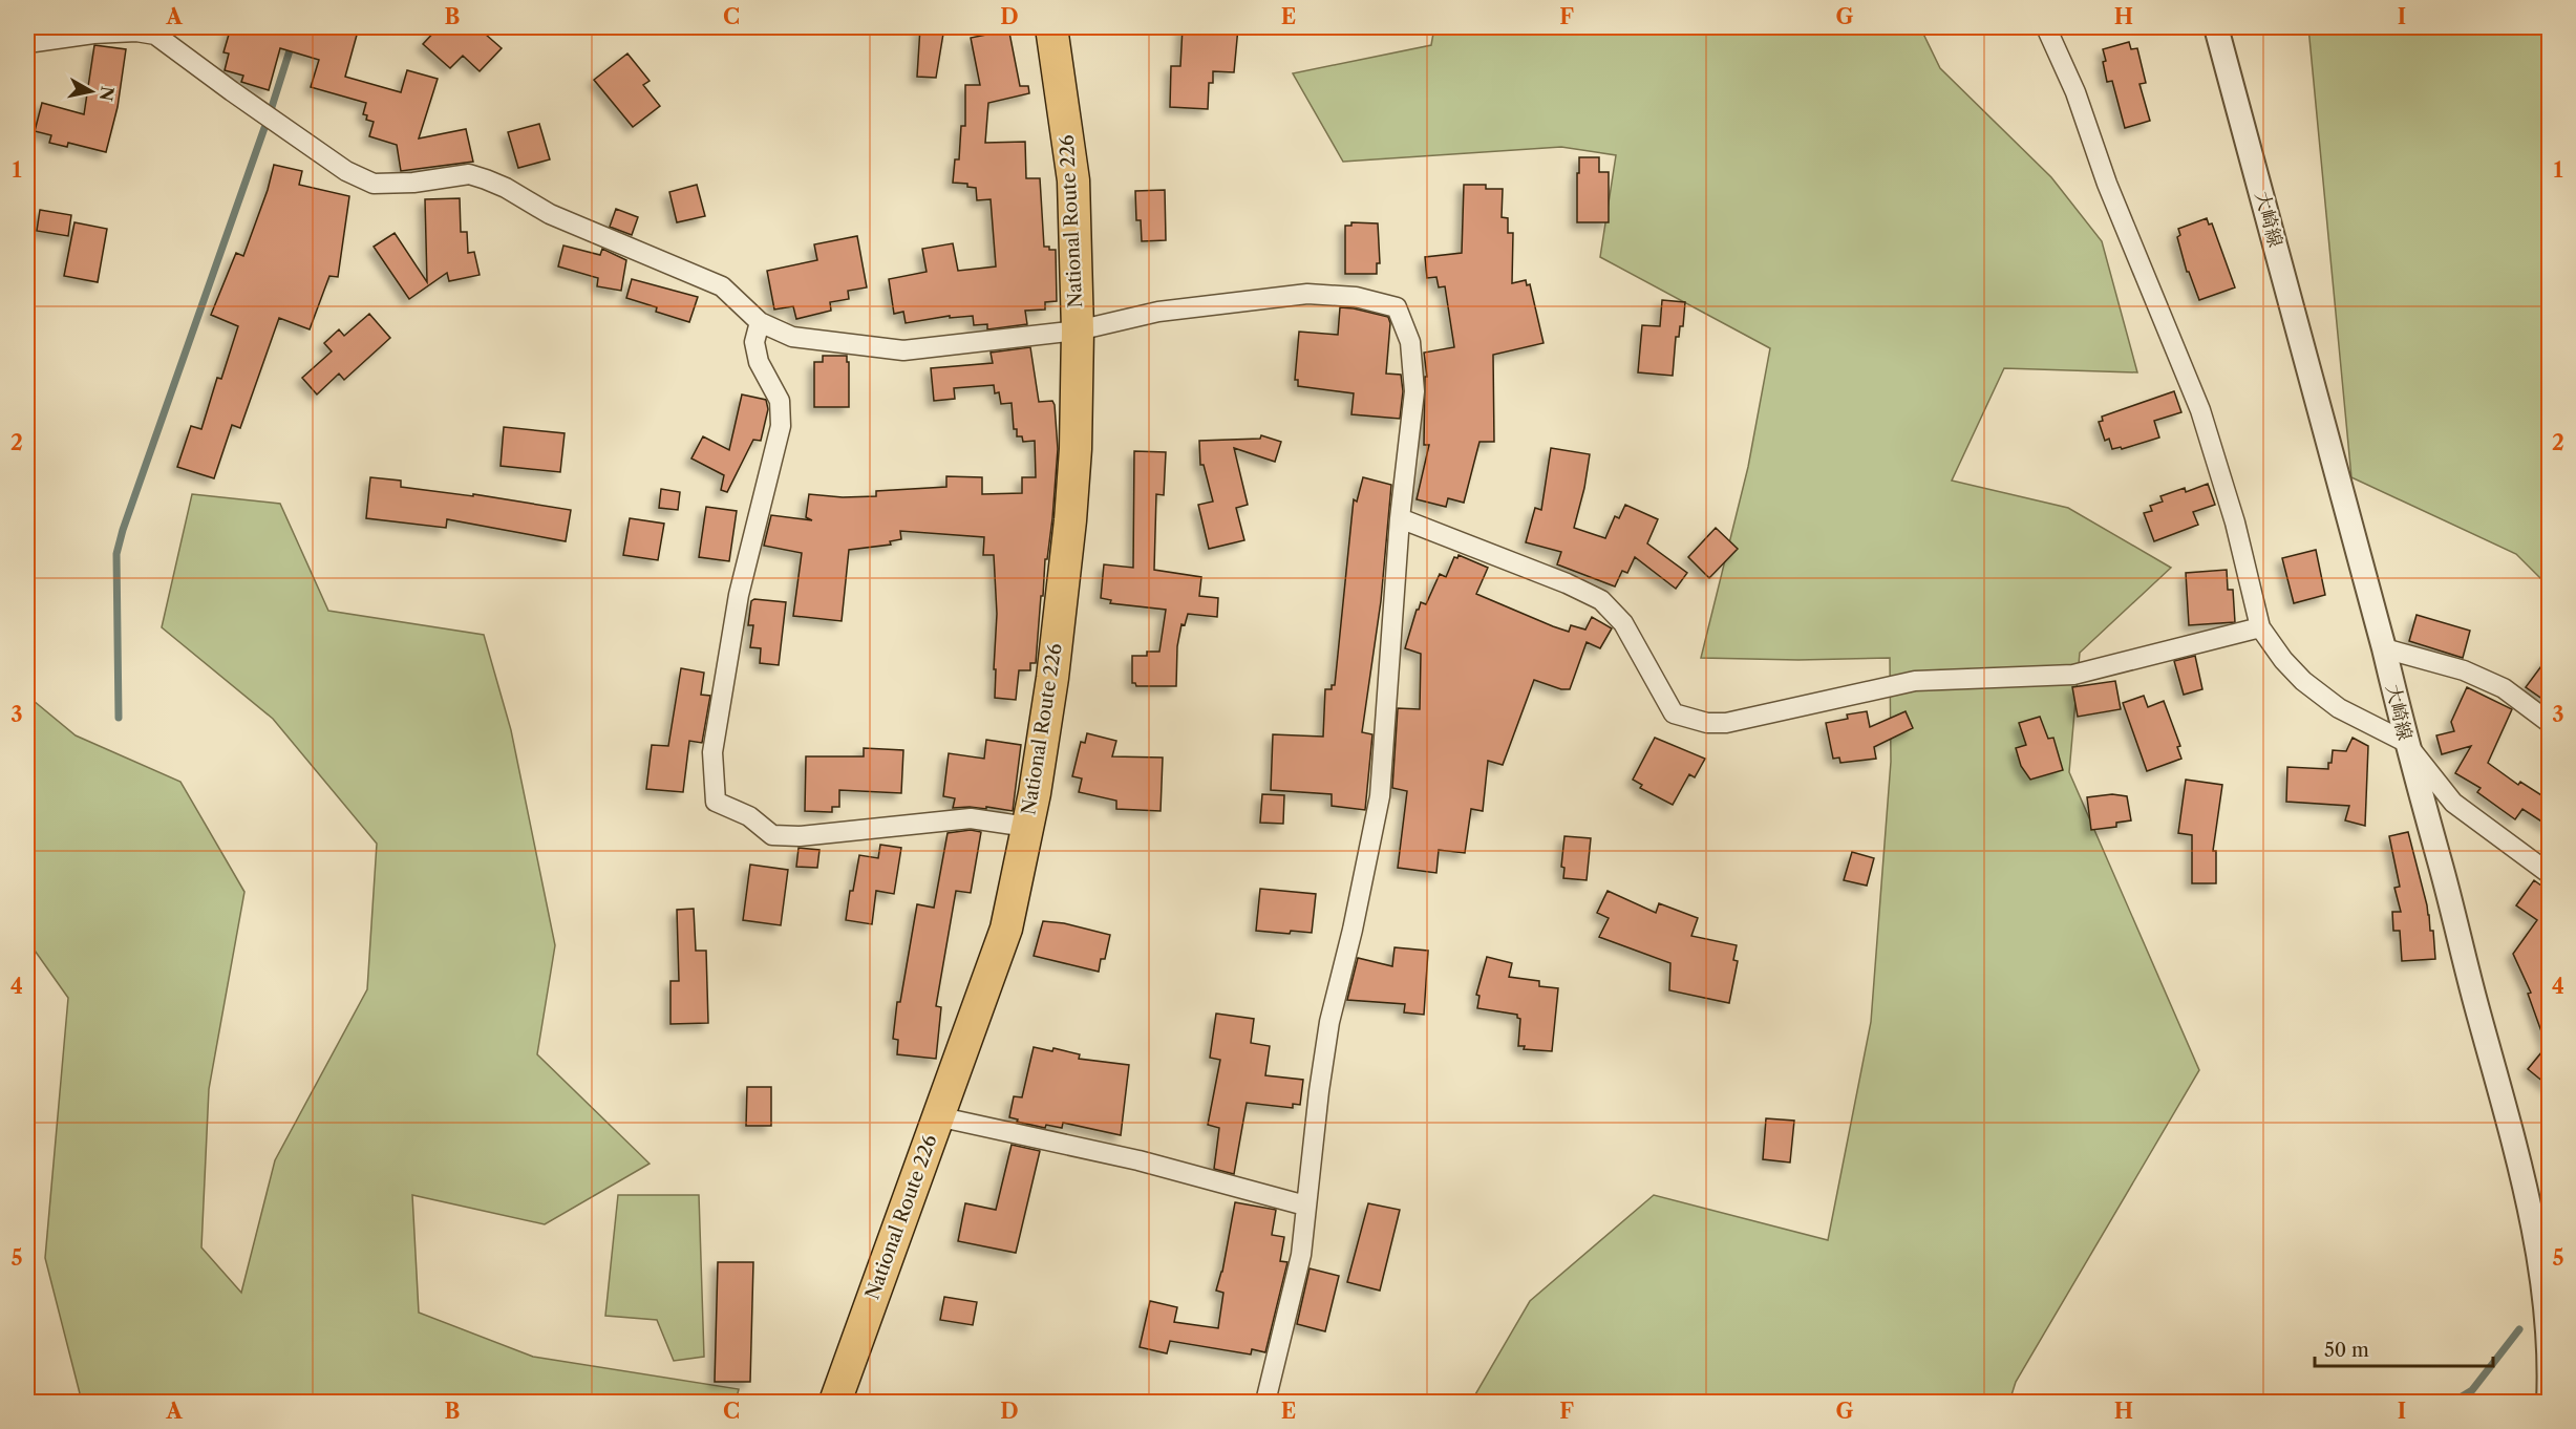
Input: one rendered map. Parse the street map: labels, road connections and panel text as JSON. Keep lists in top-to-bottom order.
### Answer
{
  "streets": {
    "highway": ["National Route 226"],
    "street": ["大崎線"]
  },
  "scale_bar": "50 m",
  "north": "right",
  "grid": {
    "columns": [
      "A",
      "B",
      "C",
      "D",
      "E",
      "F",
      "G",
      "H",
      "I"
    ],
    "rows": [
      "1",
      "2",
      "3",
      "4",
      "5"
    ]
  }
}
